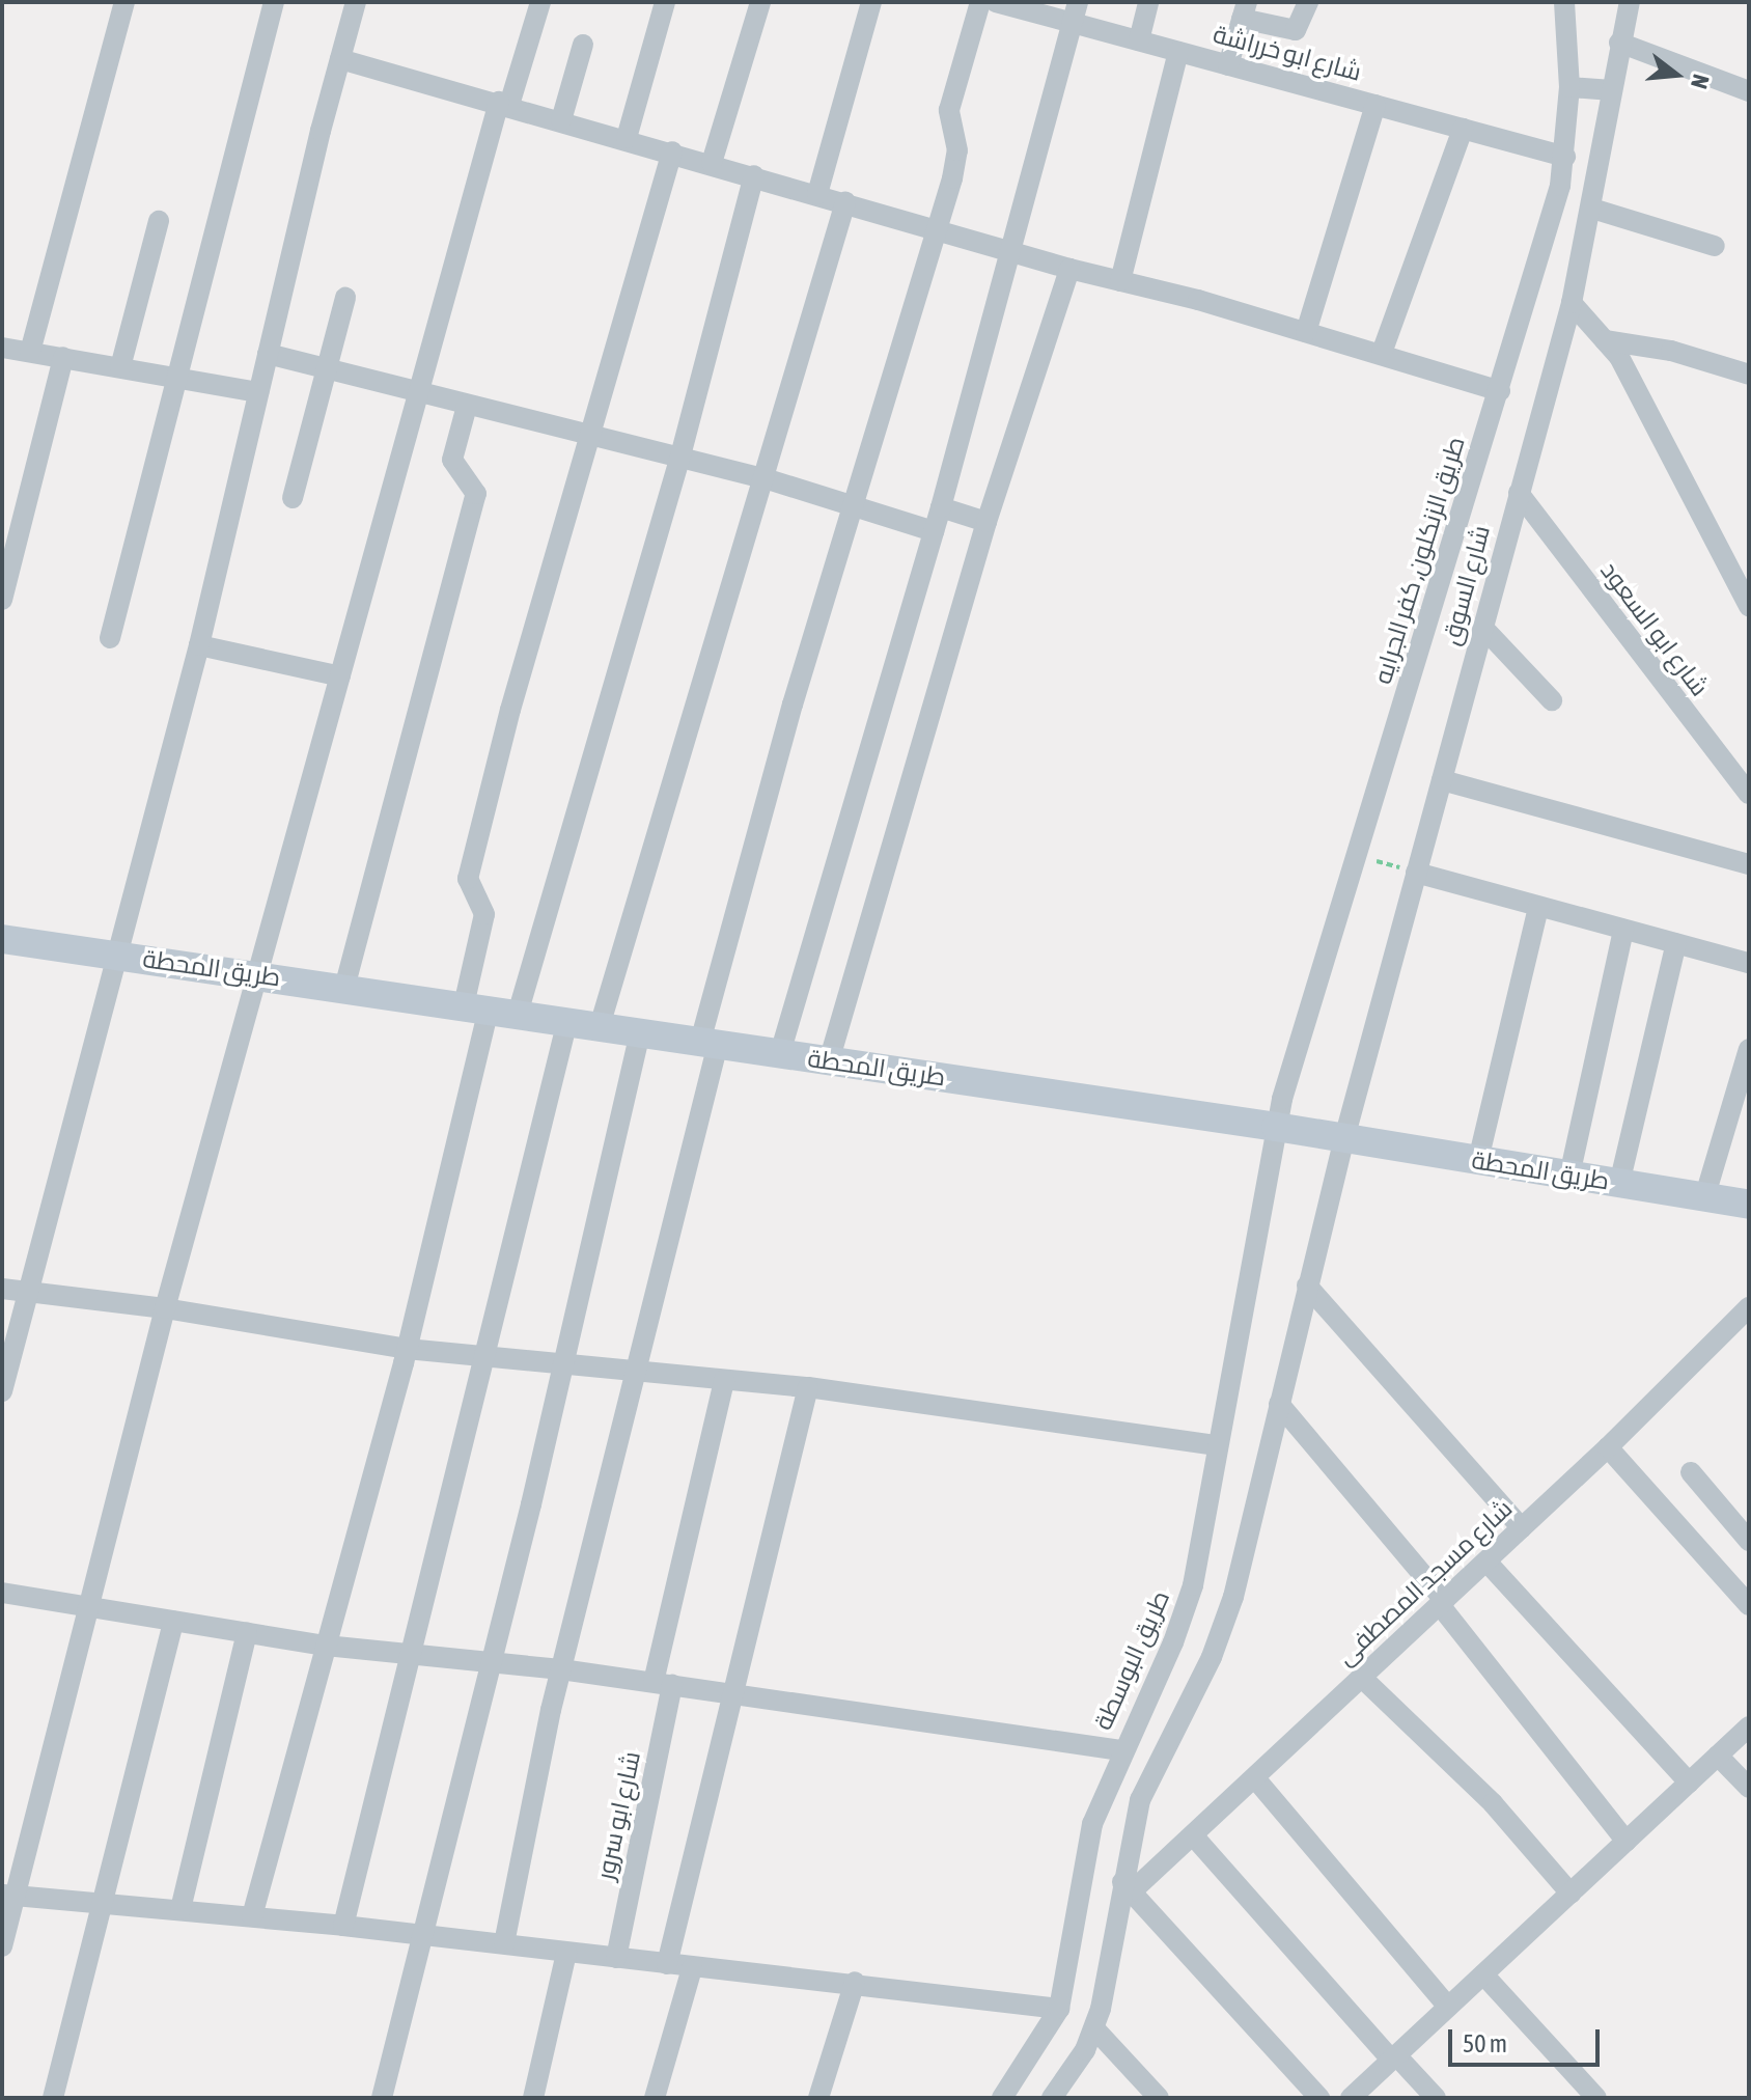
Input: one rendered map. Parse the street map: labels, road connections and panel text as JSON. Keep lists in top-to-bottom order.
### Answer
{
  "streets": {
    "street": [
      "شارع ابو خرراشة",
      "طريق الزنكلون, كفر الجرايه",
      "شارع السوق",
      "شارع ابو السعود",
      "طريق المحطة",
      "شارع مسجد المصطفى",
      "طريق البوسطة",
      "شارع ابو سرور"
    ]
  },
  "crossings": [
    ["شارع ابو خرراشة", "طريق الزنكلون, كفر الجرايه"],
    ["طريق الزنكلون, كفر الجرايه", "شارع السوق"],
    ["طريق الزنكلون, كفر الجرايه", "طريق المحطة"],
    ["طريق الزنكلون, كفر الجرايه", "طريق البوسطة"],
    ["شارع السوق", "شارع ابو السعود"],
    ["شارع السوق", "طريق المحطة"],
    ["شارع السوق", "طريق البوسطة"],
    ["طريق المحطة", "طريق البوسطة"]
  ],
  "scale_bar": "50 m",
  "north": "right"
}
